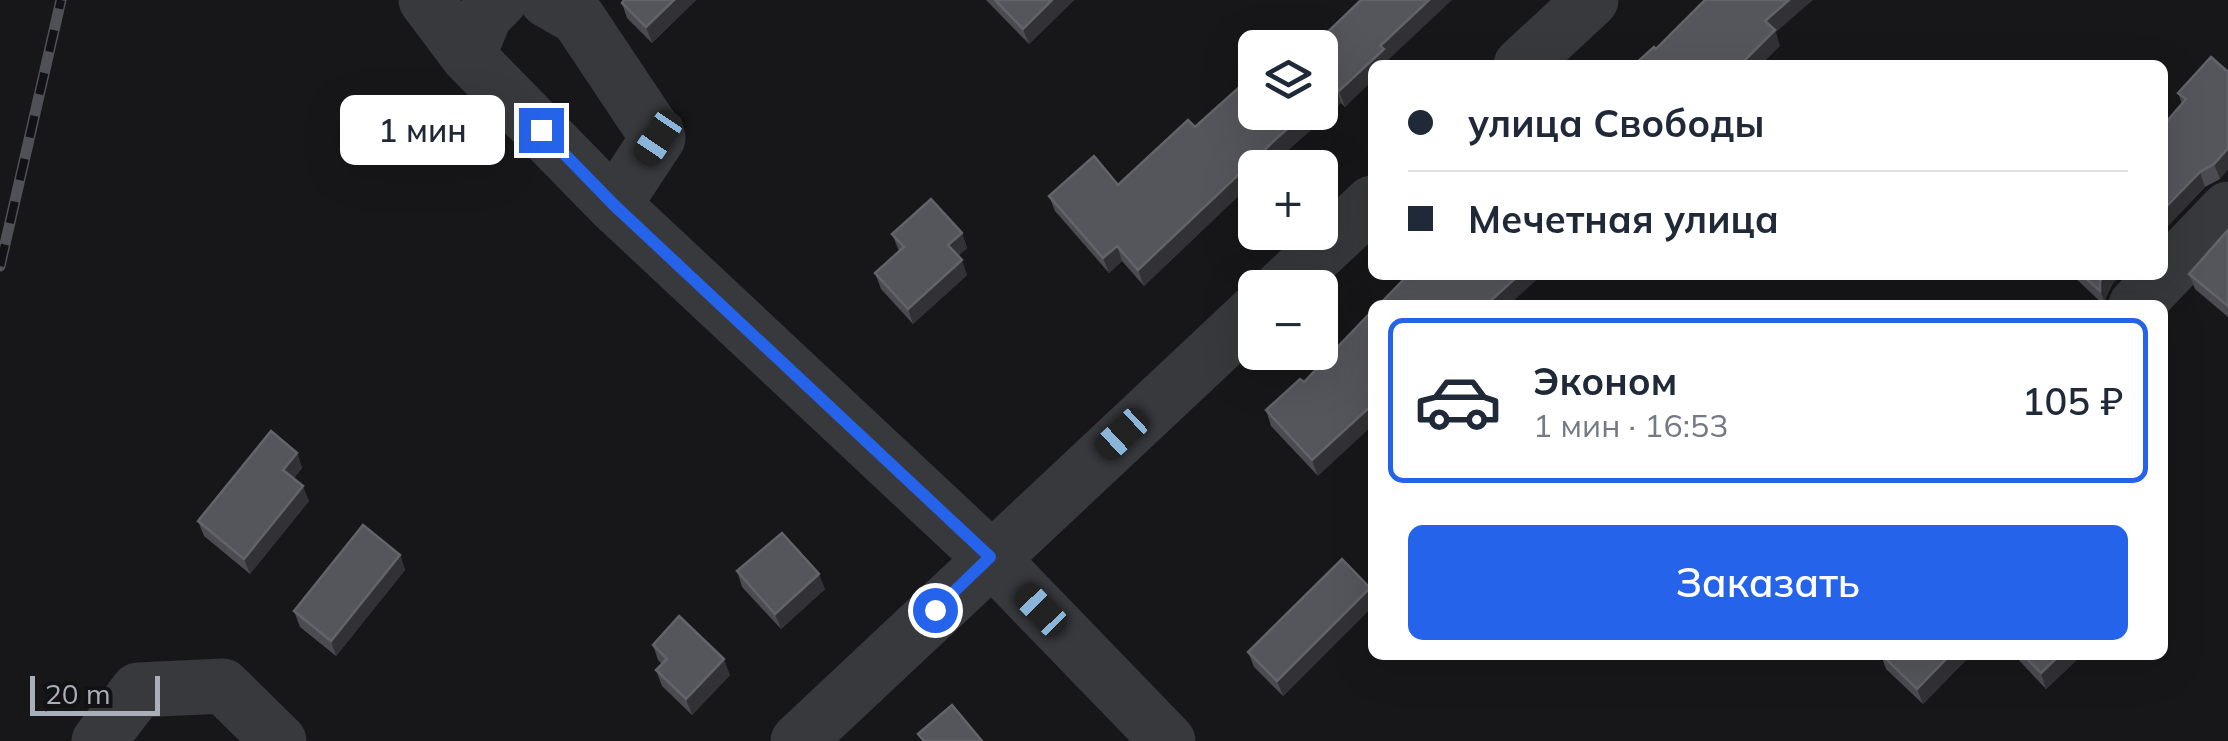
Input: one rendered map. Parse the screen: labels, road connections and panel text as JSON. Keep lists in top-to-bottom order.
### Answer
{
  "scale_bar": "20 m",
  "page": {
    "map_buttons": ["+", "−"],
    "banner": ["улица Свободы", "Мечетная улица"],
    "bubble": "1 мин",
    "list": [
      {
        "name": "Эконом",
        "note": "1 мин · 16:53",
        "value": "105 ₽"
      }
    ],
    "buttons": "Заказать",
    "scale": "20 m"
  }
}
